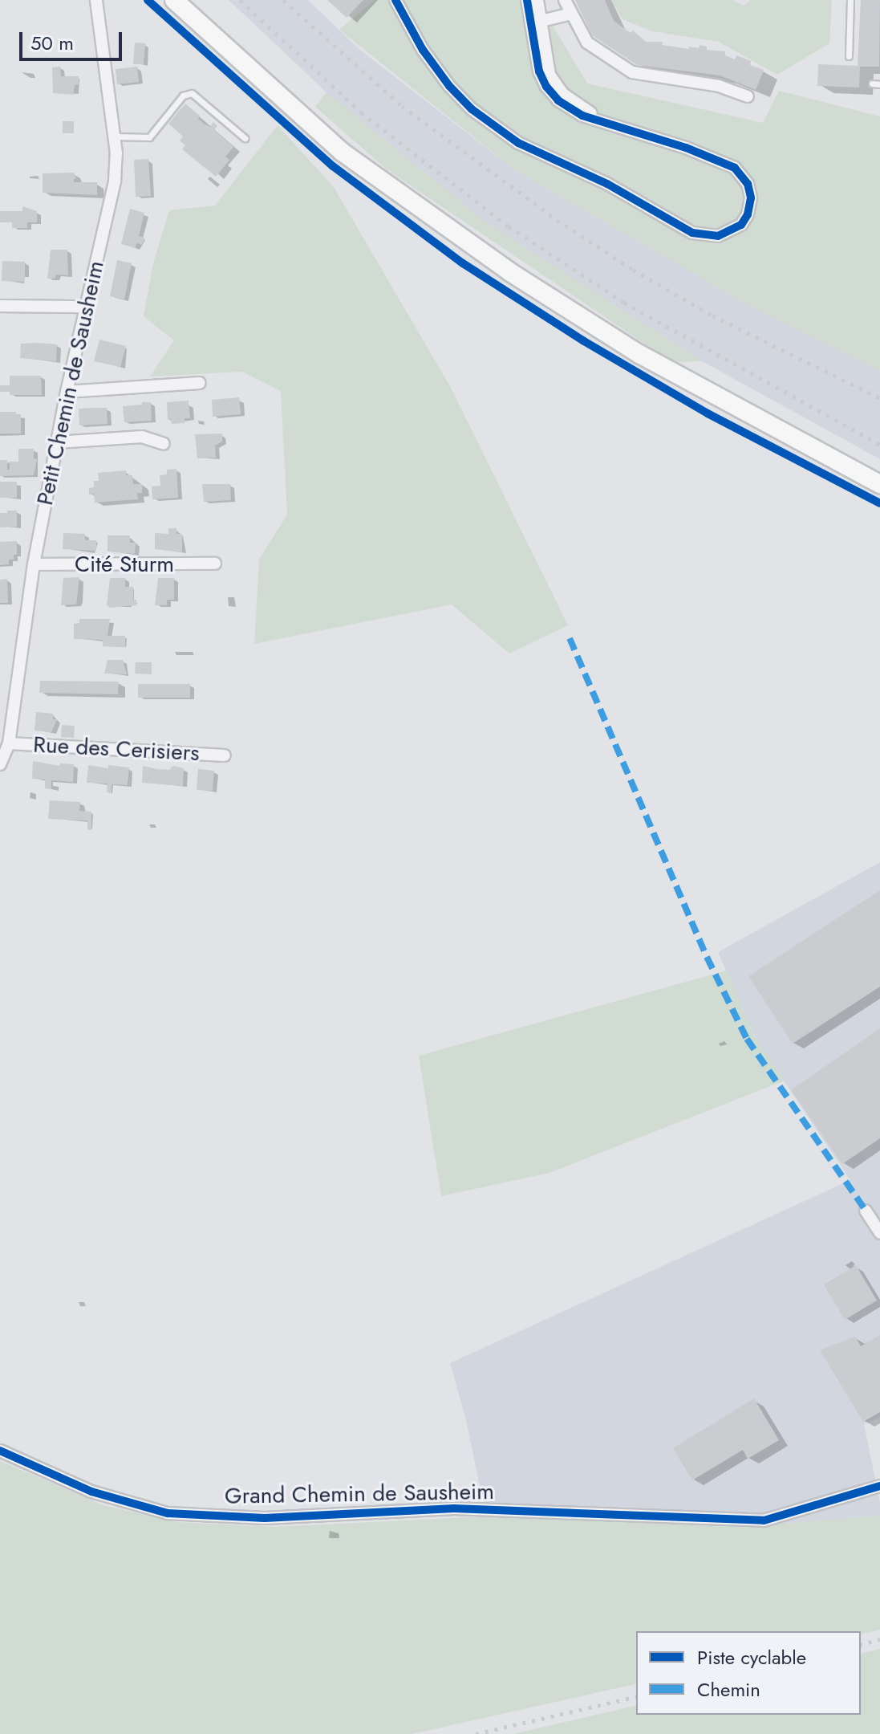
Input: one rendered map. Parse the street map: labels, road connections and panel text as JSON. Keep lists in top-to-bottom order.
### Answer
{
  "streets": {
    "street": [
      "Petit Chemin de Sausheim",
      "Cité Sturm",
      "Rue des Cerisiers",
      "Grand Chemin de Sausheim"
    ]
  },
  "crossings": [
    ["Petit Chemin de Sausheim", "Cité Sturm"],
    ["Petit Chemin de Sausheim", "Rue des Cerisiers"]
  ],
  "legend": ["Piste cyclable", "Chemin"],
  "scale_bar": "50 m"
}
